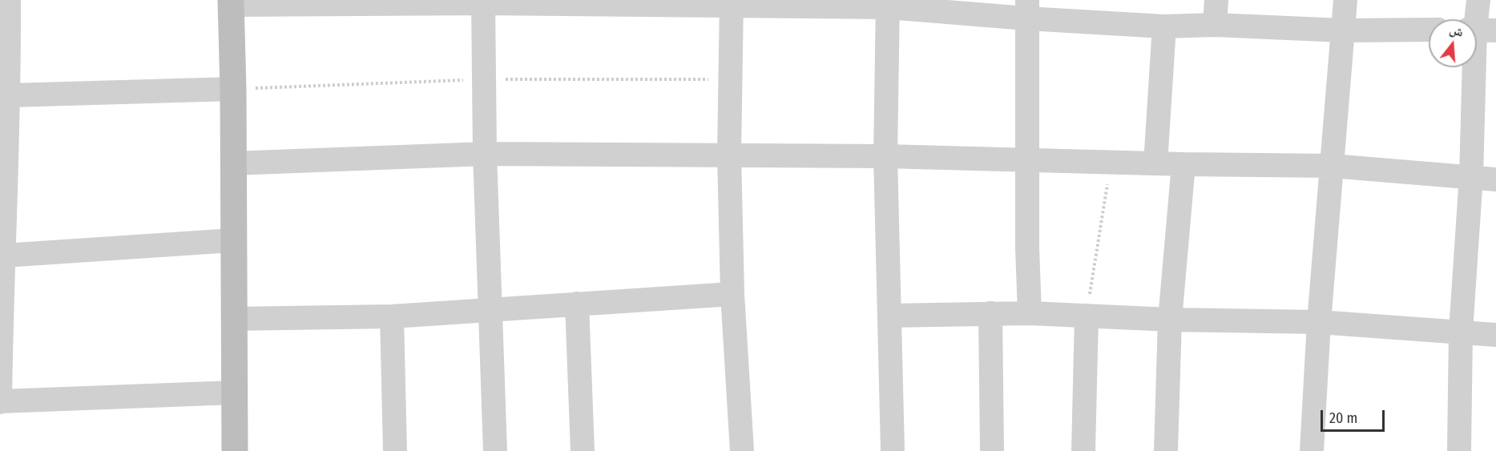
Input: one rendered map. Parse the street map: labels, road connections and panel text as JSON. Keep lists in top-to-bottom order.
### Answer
{
  "scale_bar": "20 m",
  "north": "top"
}
